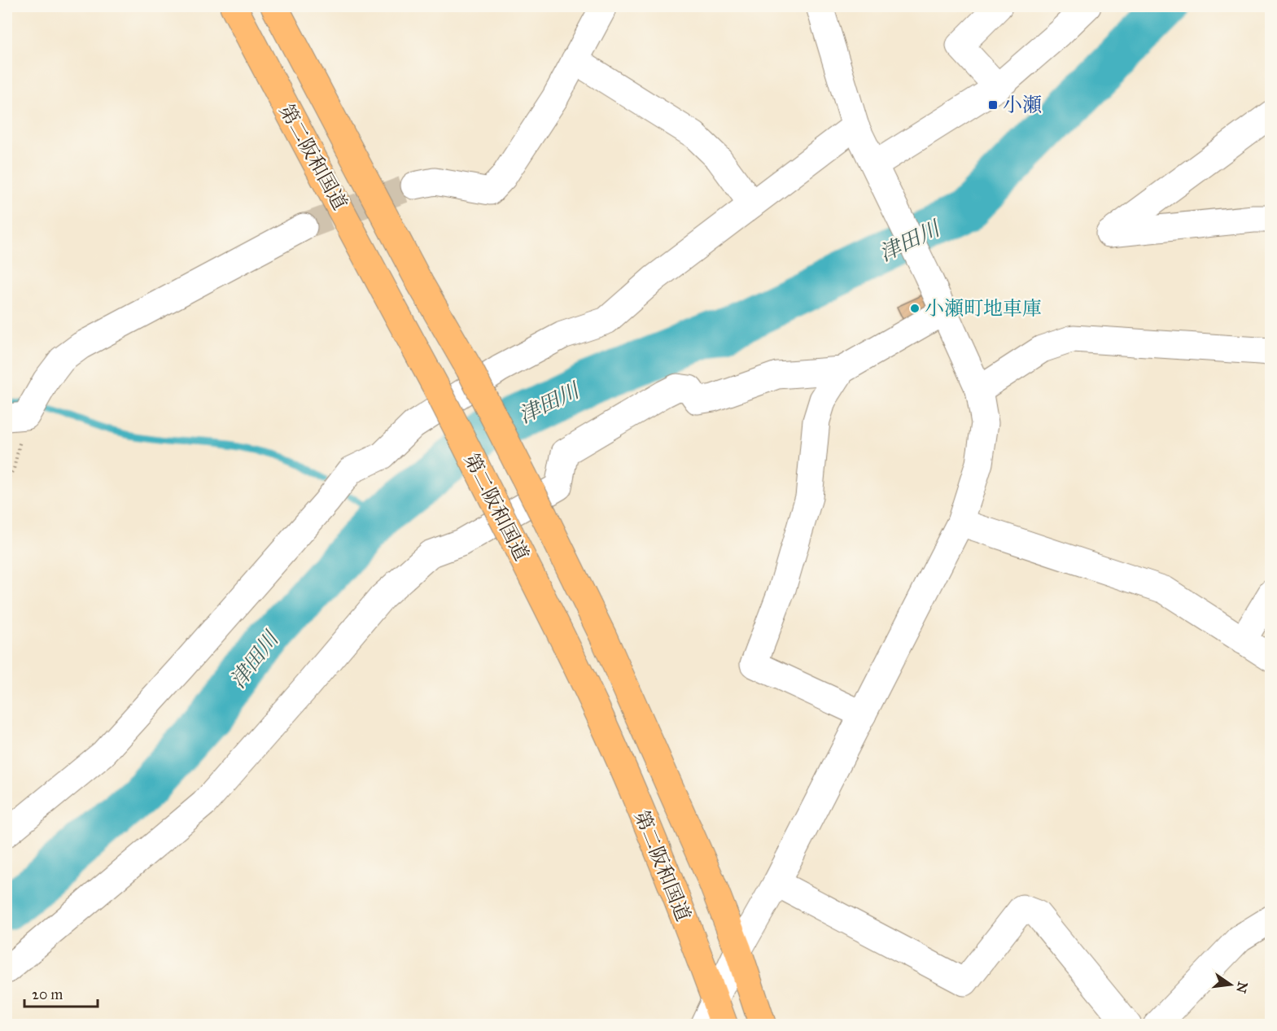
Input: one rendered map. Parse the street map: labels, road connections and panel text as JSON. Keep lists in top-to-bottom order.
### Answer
{
  "streets": {
    "highway": ["第二阪和国道"]
  },
  "water": ["津田川"],
  "places": {
    "transit": ["小瀬"],
    "other": ["小瀬町地車庫"]
  },
  "scale_bar": "20 m",
  "north": "right"
}
